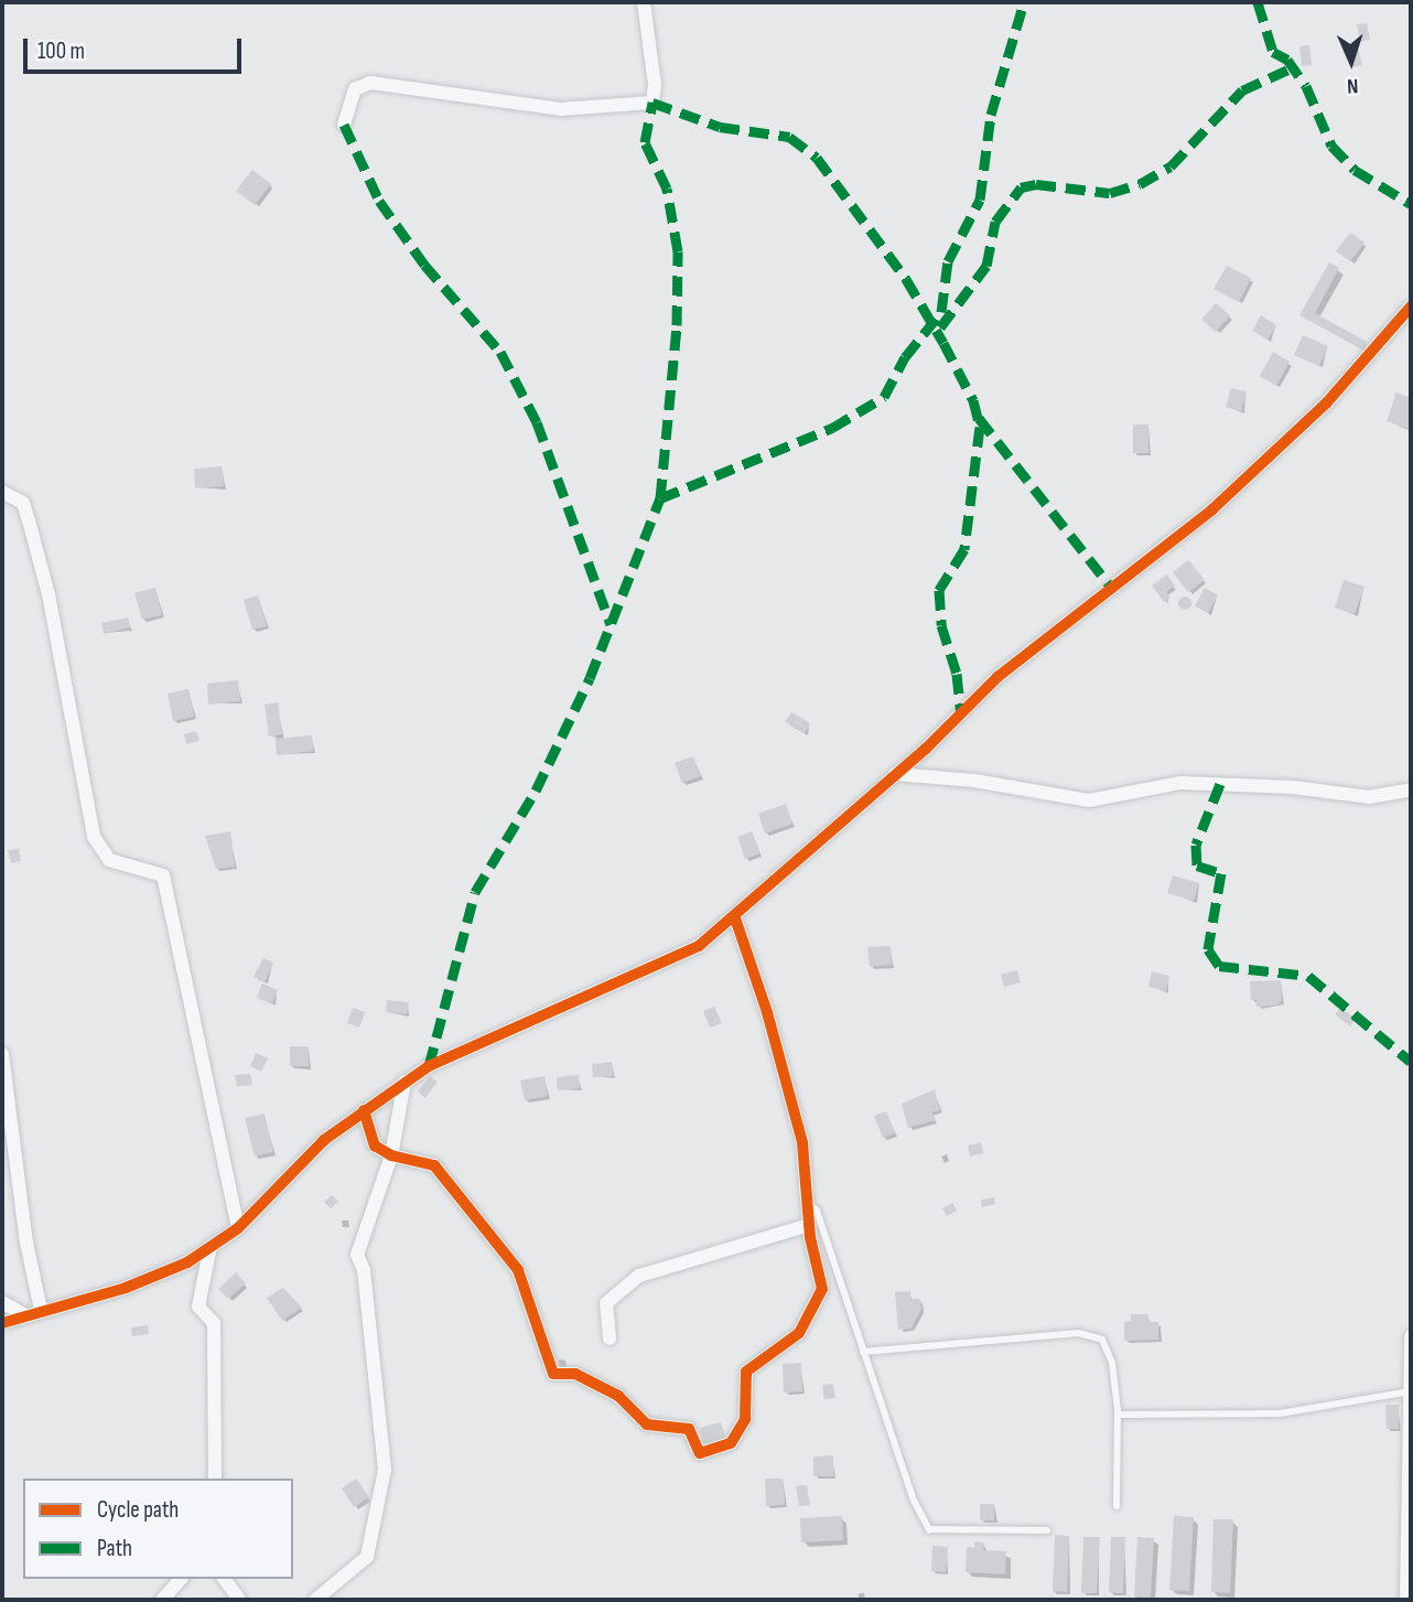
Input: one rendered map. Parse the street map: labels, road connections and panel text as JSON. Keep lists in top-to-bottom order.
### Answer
{
  "legend": ["Cycle path", "Path"],
  "scale_bar": "100 m",
  "north": "bottom"
}
